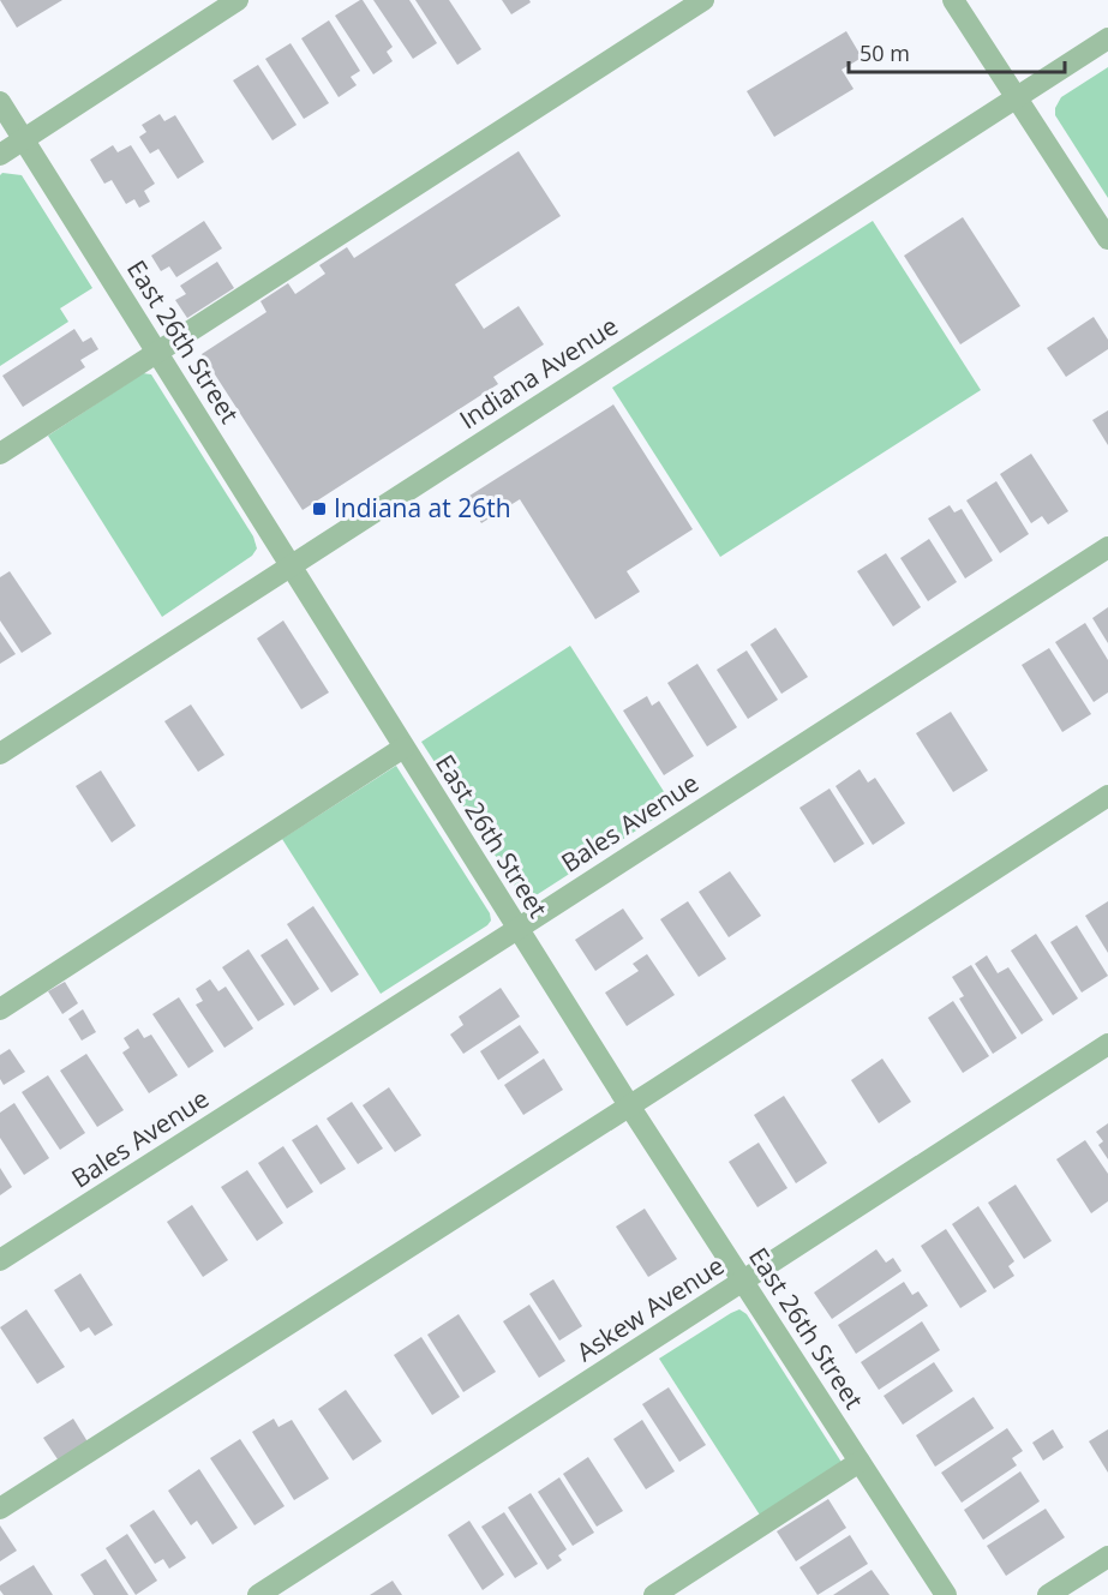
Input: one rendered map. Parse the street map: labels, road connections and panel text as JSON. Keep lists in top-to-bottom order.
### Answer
{
  "streets": {
    "street": [
      "East 26th Street",
      "Indiana Avenue",
      "Bales Avenue",
      "Askew Avenue"
    ]
  },
  "crossings": [
    ["East 26th Street", "Indiana Avenue"],
    ["East 26th Street", "Bales Avenue"],
    ["East 26th Street", "Askew Avenue"]
  ],
  "places": {
    "transit": ["Indiana at 26th"]
  },
  "scale_bar": "50 m"
}
